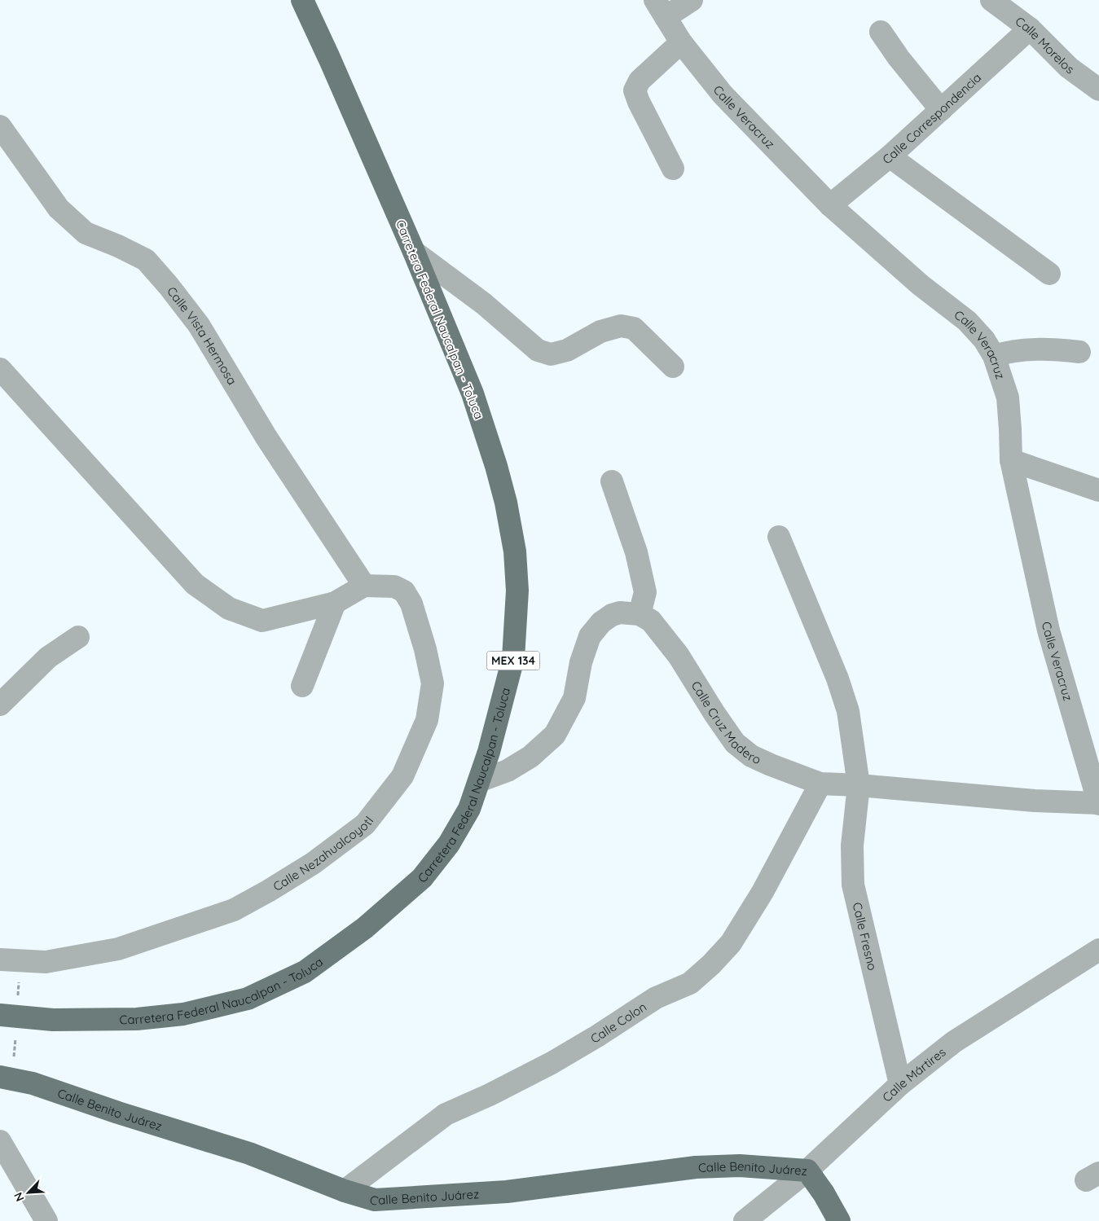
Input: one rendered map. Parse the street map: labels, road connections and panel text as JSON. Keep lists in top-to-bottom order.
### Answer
{
  "streets": {
    "main road": ["Carretera Federal Naucalpan - Toluca", "MEX 134", "Calle Benito Juárez"],
    "street": [
      "Calle Morelos",
      "Calle Veracruz",
      "Calle Correspondencia",
      "Calle Vista Hermosa",
      "Calle Cruz Madero",
      "Calle Nezahualcoyotl",
      "Calle Fresno",
      "Calle Colon",
      "Calle Mártires"
    ]
  },
  "crossings": [
    ["Calle Morelos", "Calle Correspondencia"],
    ["Calle Veracruz", "Calle Correspondencia"],
    ["Calle Veracruz", "Calle Cruz Madero"],
    ["Calle Vista Hermosa", "Calle Nezahualcoyotl"],
    ["Calle Cruz Madero", "Calle Fresno"],
    ["Calle Cruz Madero", "Calle Colon"],
    ["Calle Fresno", "Calle Mártires"],
    ["Calle Colon", "Calle Benito Juárez"],
    ["Calle Mártires", "Calle Benito Juárez"]
  ],
  "north": "bottom left"
}
